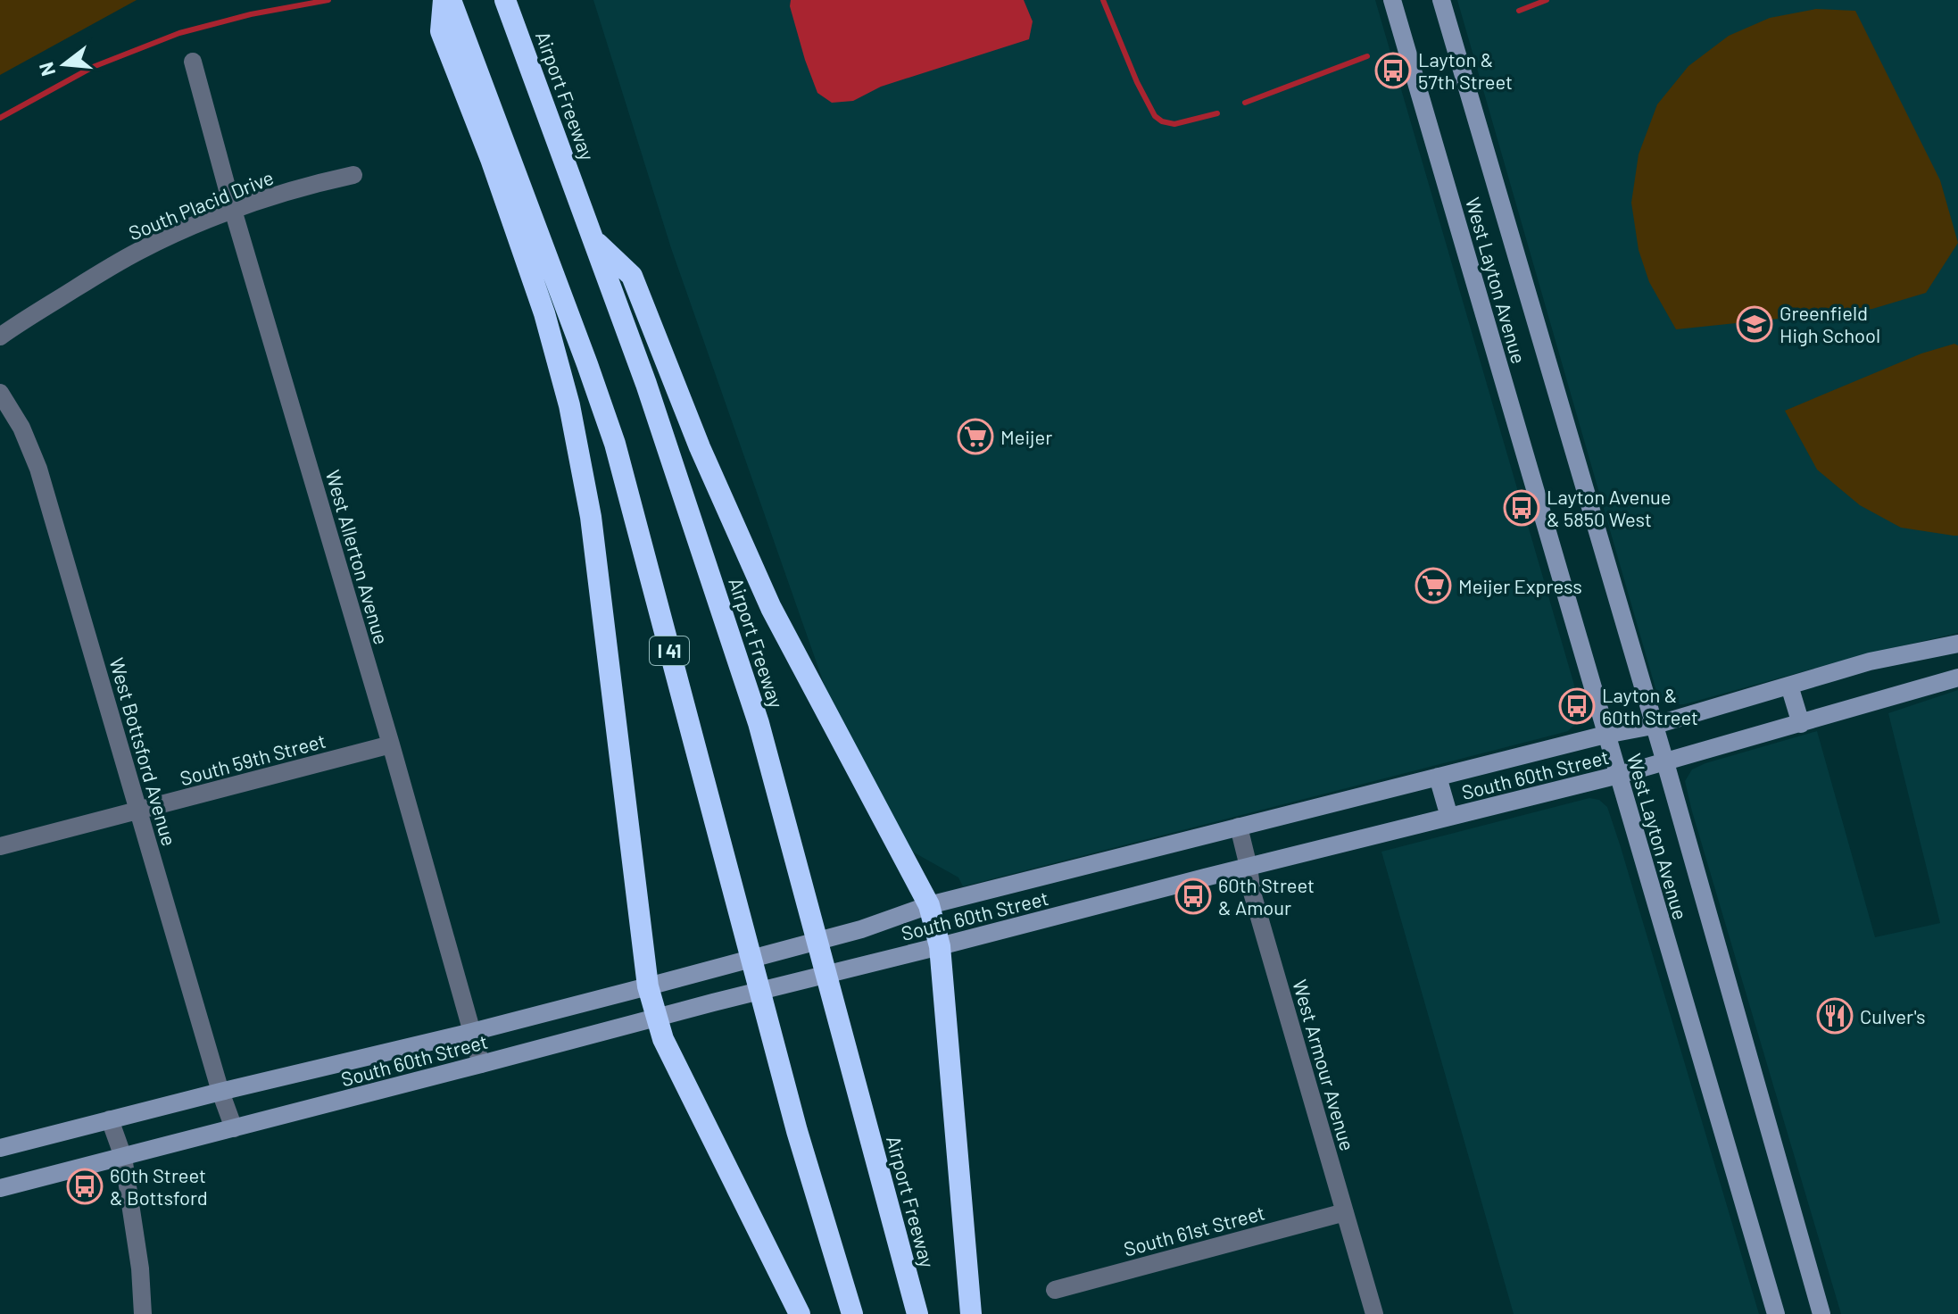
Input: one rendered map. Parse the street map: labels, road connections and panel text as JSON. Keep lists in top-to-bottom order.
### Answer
{
  "streets": {
    "highway": ["Airport Freeway", "I 41"],
    "main road": ["West Layton Avenue", "South 60th Street"],
    "street": [
      "South Placid Drive",
      "West Allerton Avenue",
      "West Bottsford Avenue",
      "South 59th Street",
      "West Armour Avenue",
      "South 61st Street"
    ]
  },
  "crossings": [
    ["South Placid Drive", "West Allerton Avenue"],
    ["West Layton Avenue", "South 60th Street"],
    ["West Allerton Avenue", "South 59th Street"],
    ["West Allerton Avenue", "South 60th Street"],
    ["West Bottsford Avenue", "South 59th Street"],
    ["West Bottsford Avenue", "South 60th Street"],
    ["South 60th Street", "West Armour Avenue"],
    ["West Armour Avenue", "South 61st Street"]
  ],
  "places": {
    "bus stop": [
      "Layton & 57th Street",
      "Layton Avenue & 5850 West",
      "Layton & 60th Street",
      "60th Street & Amour",
      "60th Street & Bottsford"
    ],
    "school or university": ["Greenfield High School"],
    "supermarket": ["Meijer", "Meijer Express"],
    "restaurant": ["Culver's"]
  },
  "north": "left"
}
